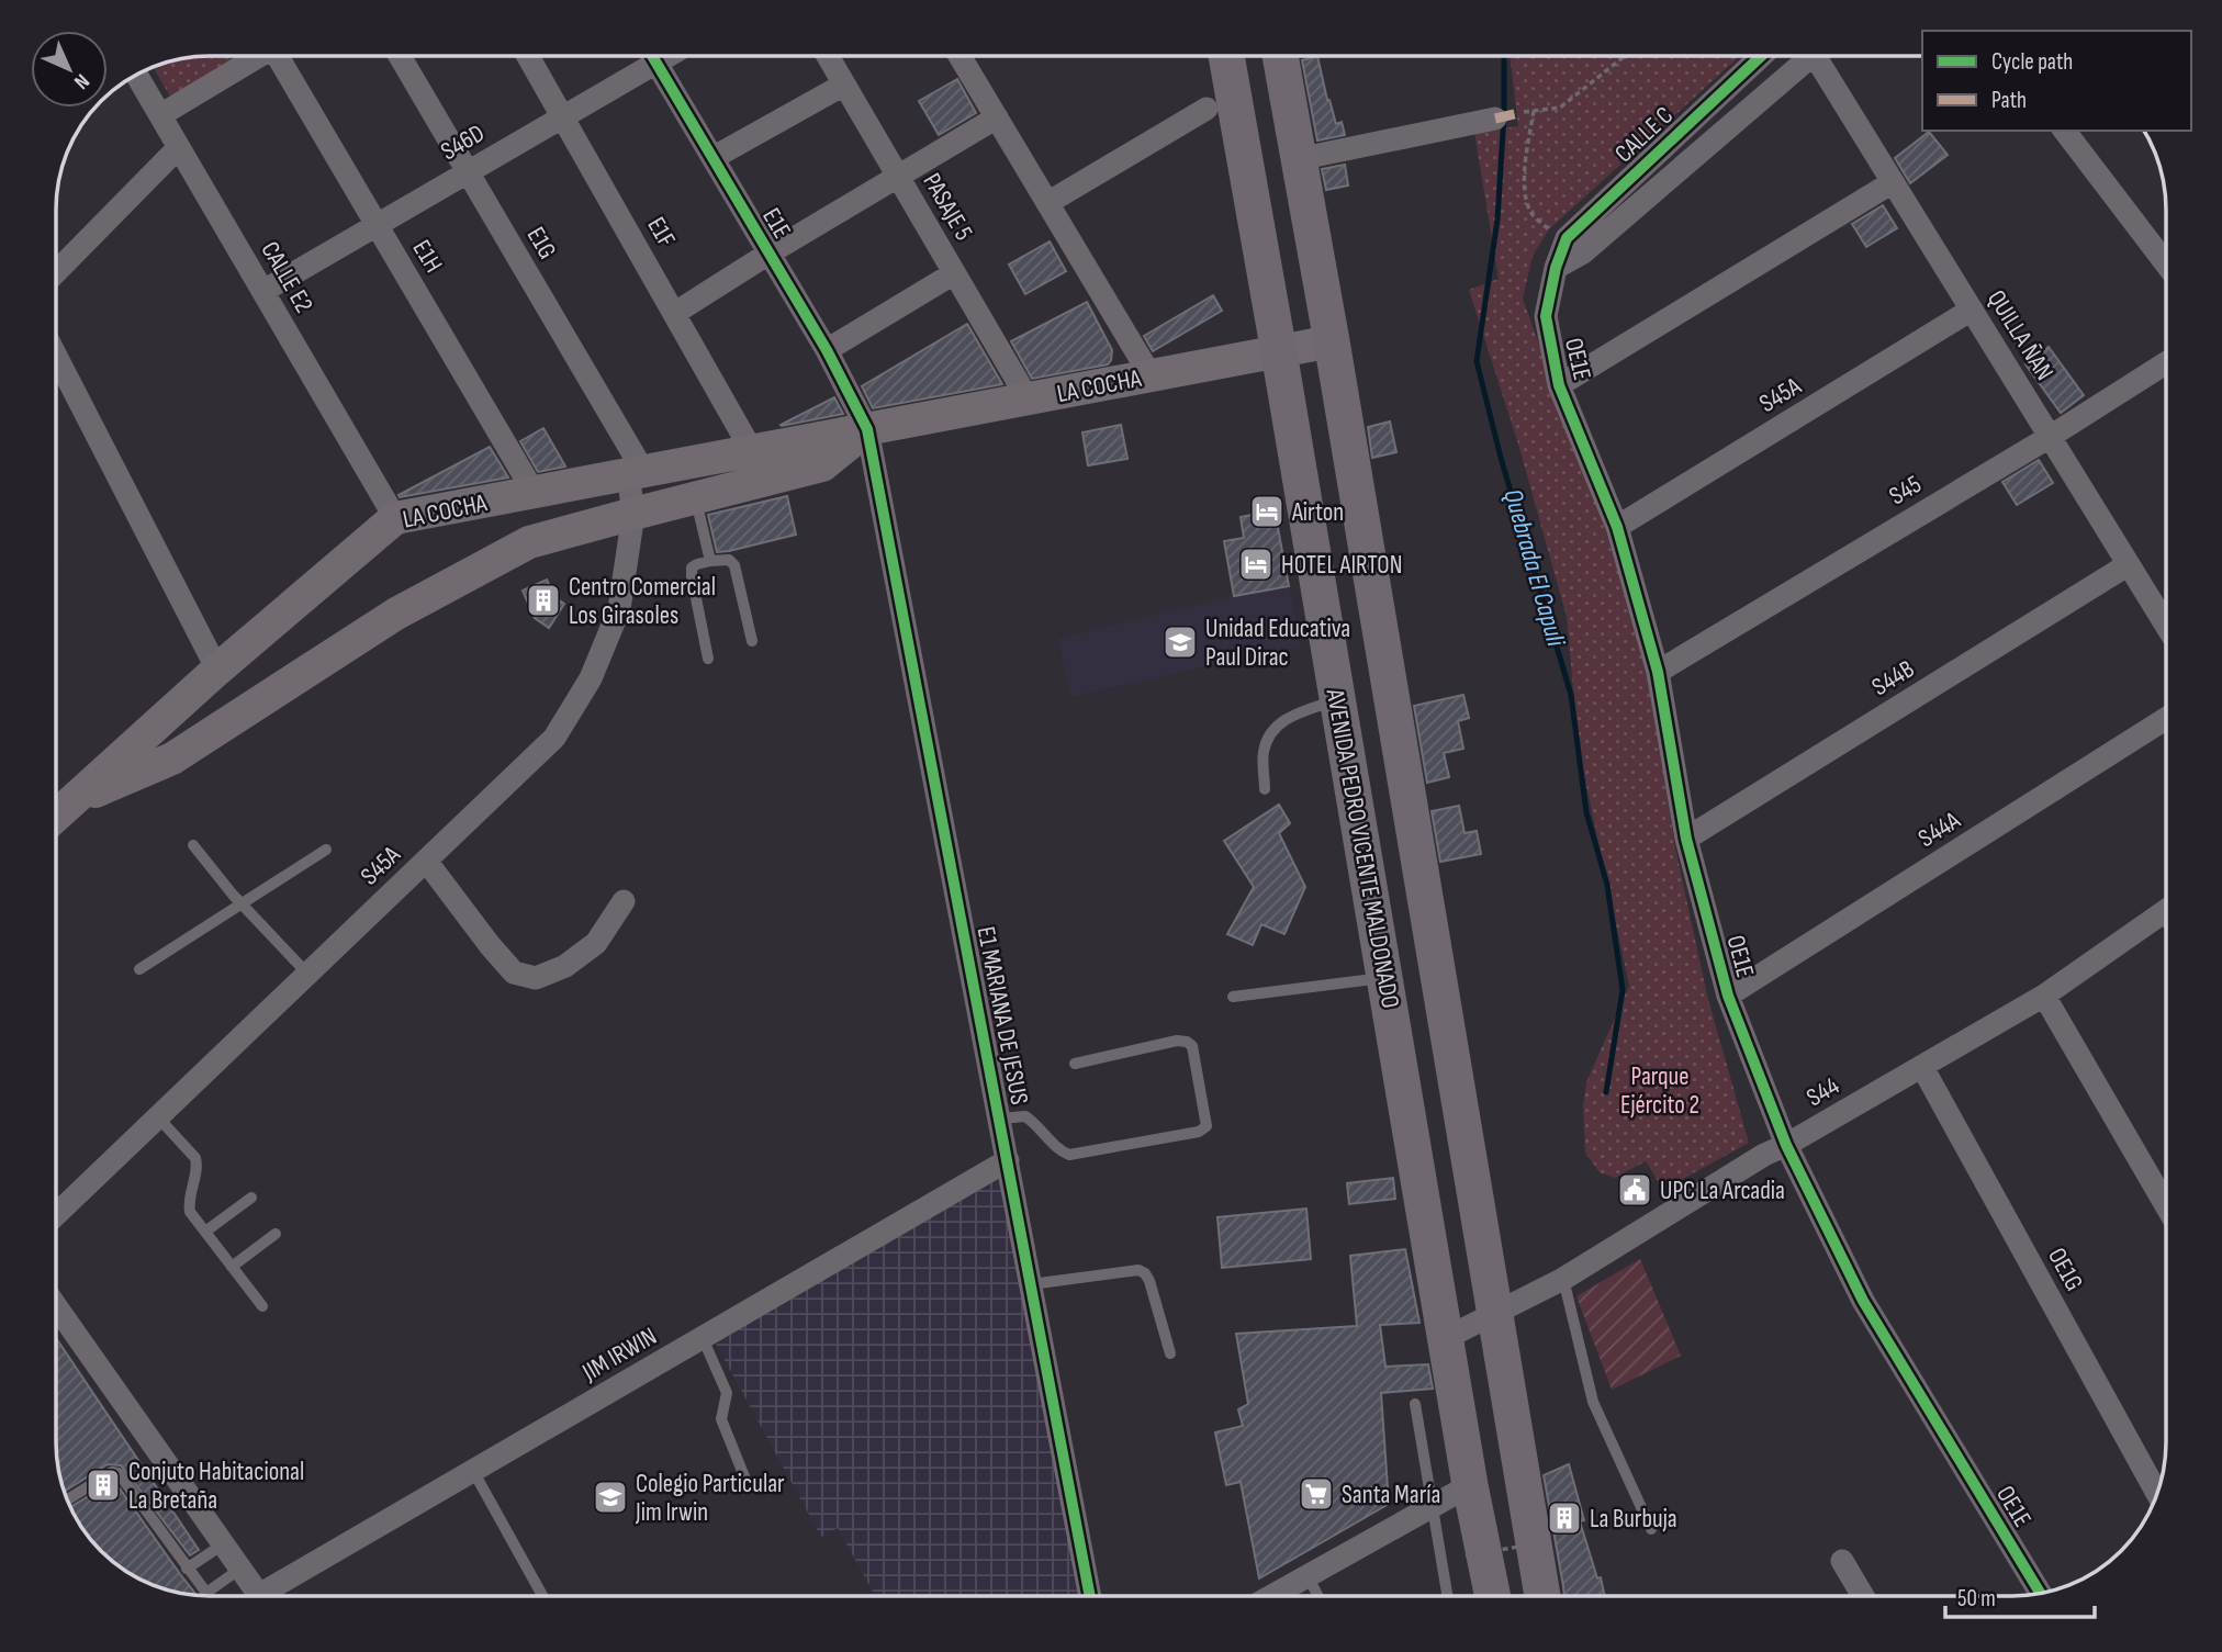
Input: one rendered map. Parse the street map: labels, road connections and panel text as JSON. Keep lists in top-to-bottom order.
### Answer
{
  "streets": {
    "main road": ["AVENIDA PEDRO VICENTE MALDONADO"],
    "street": [
      "CALLE C",
      "S46D",
      "PASAJE 5",
      "E1E",
      "E1F",
      "E1G",
      "E1H",
      "CALLE E2",
      "QUILLA ÑAN",
      "OE1E",
      "LA COCHA",
      "S45A",
      "S45",
      "S44B",
      "S44A",
      "E1 MARIANA DE JESUS",
      "S44",
      "OE1G",
      "JIM IRWIN"
    ]
  },
  "crossings": [
    ["CALLE C", "OE1E"],
    ["S46D", "E1F"],
    ["S46D", "E1G"],
    ["S46D", "E1H"],
    ["S46D", "CALLE E2"],
    ["PASAJE 5", "LA COCHA"],
    ["E1E", "LA COCHA"],
    ["E1E", "E1 MARIANA DE JESUS"],
    ["E1F", "LA COCHA"],
    ["E1G", "LA COCHA"],
    ["E1G", "S45A"],
    ["E1H", "LA COCHA"],
    ["CALLE E2", "LA COCHA"],
    ["QUILLA ÑAN", "S45A"],
    ["QUILLA ÑAN", "S45"],
    ["QUILLA ÑAN", "S44B"],
    ["OE1E", "S45A"],
    ["OE1E", "S45"],
    ["OE1E", "S44B"],
    ["OE1E", "S44A"],
    ["OE1E", "S44"],
    ["LA COCHA", "S45A"],
    ["LA COCHA", "AVENIDA PEDRO VICENTE MALDONADO"],
    ["LA COCHA", "E1 MARIANA DE JESUS"],
    ["AVENIDA PEDRO VICENTE MALDONADO", "S44"],
    ["E1 MARIANA DE JESUS", "JIM IRWIN"],
    ["S44", "OE1G"]
  ],
  "water": ["Quebrada El Capuli"],
  "parks": ["Parque Ejército 2"],
  "places": {
    "hotel": ["Airton", "HOTEL AIRTON"],
    "building": ["Centro Comercial Los Girasoles", "Conjuto Habitacional La Bretaña", "La Burbuja"],
    "school or university": ["Unidad Educativa Paul Dirac", "Colegio Particular Jim Irwin"],
    "public building": ["UPC La Arcadia"],
    "supermarket": ["Santa María"]
  },
  "legend": ["Cycle path", "Path"],
  "scale_bar": "50 m",
  "north": "bottom right"
}
